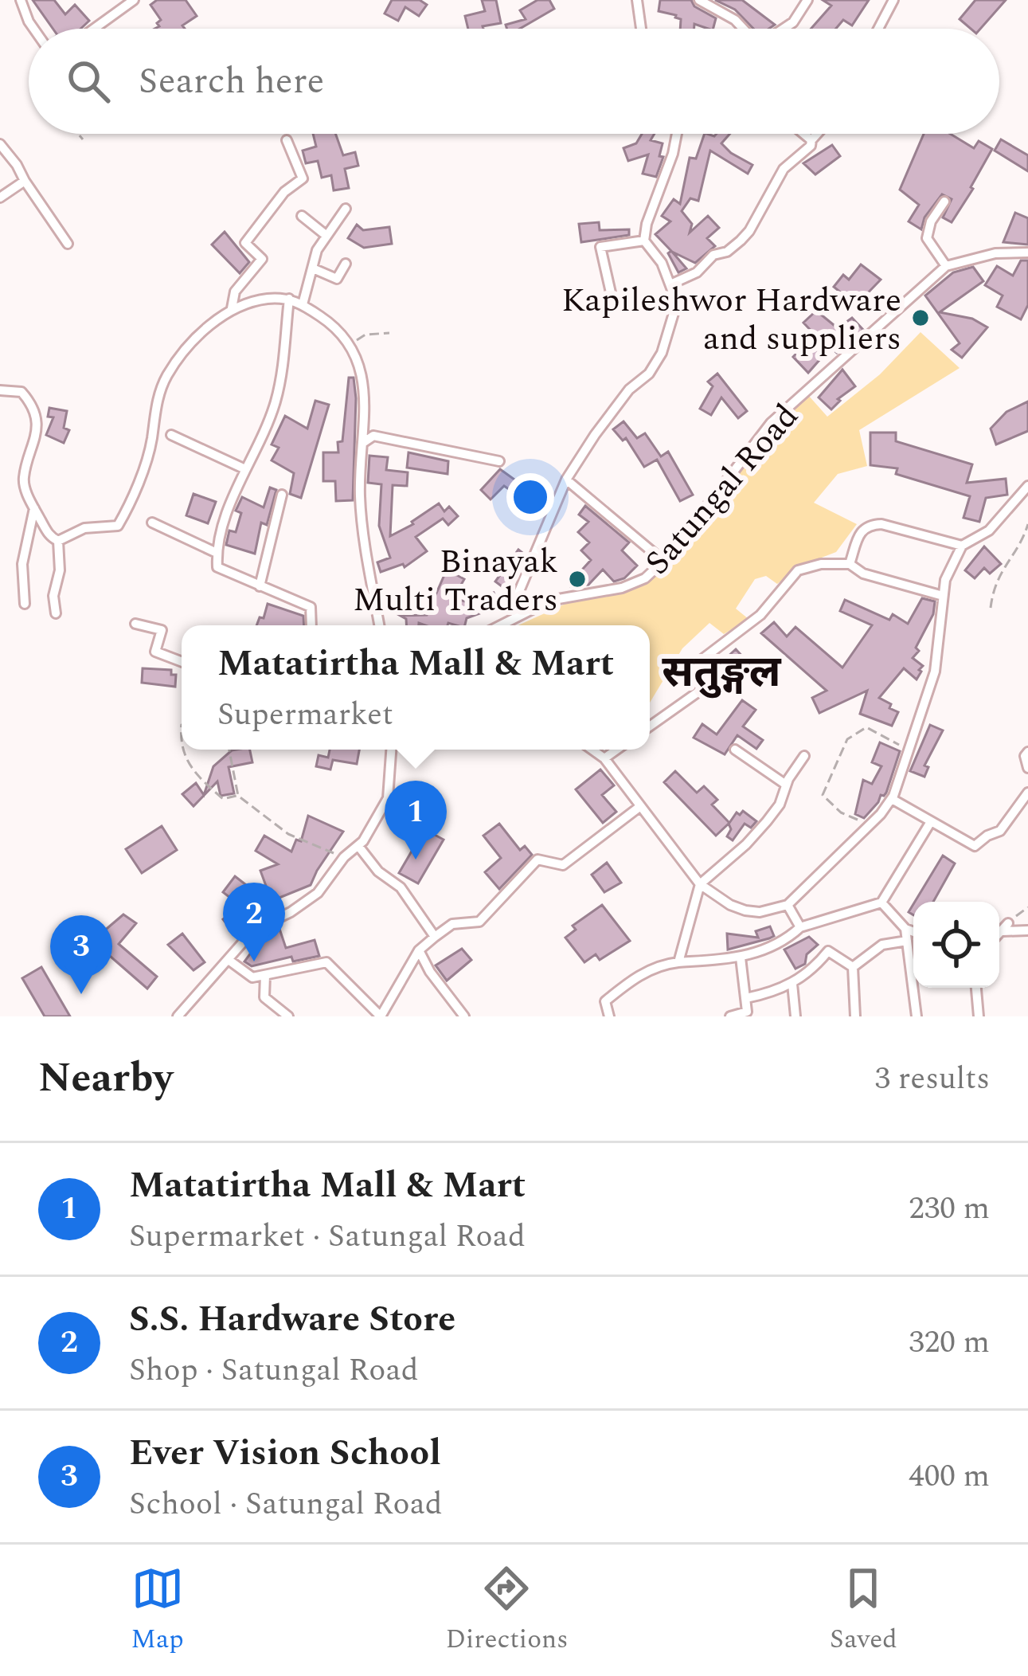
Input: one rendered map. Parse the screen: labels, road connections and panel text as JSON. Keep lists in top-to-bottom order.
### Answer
{
  "streets": {
    "street": ["Satungal Road"]
  },
  "districts": ["सतुङ्गल"],
  "places": ["Kapileshwor Hardware and suppliers", "Binayak Multi Traders"],
  "page": {
    "search": "Search here",
    "popup": ["Matatirtha Mall & Mart", "Supermarket"],
    "pins": ["1", "2", "3"],
    "heading": ["Nearby", "3 results"],
    "list": [
      {
        "mark": "1",
        "name": "Matatirtha Mall & Mart",
        "note": "Supermarket · Satungal Road",
        "value": "230 m"
      },
      {
        "mark": "2",
        "name": "S.S. Hardware Store",
        "note": "Shop · Satungal Road",
        "value": "320 m"
      },
      {
        "mark": "3",
        "name": "Ever Vision School",
        "note": "School · Satungal Road",
        "value": "400 m"
      }
    ],
    "nav": ["Map", "Directions", "Saved"]
  }
}
